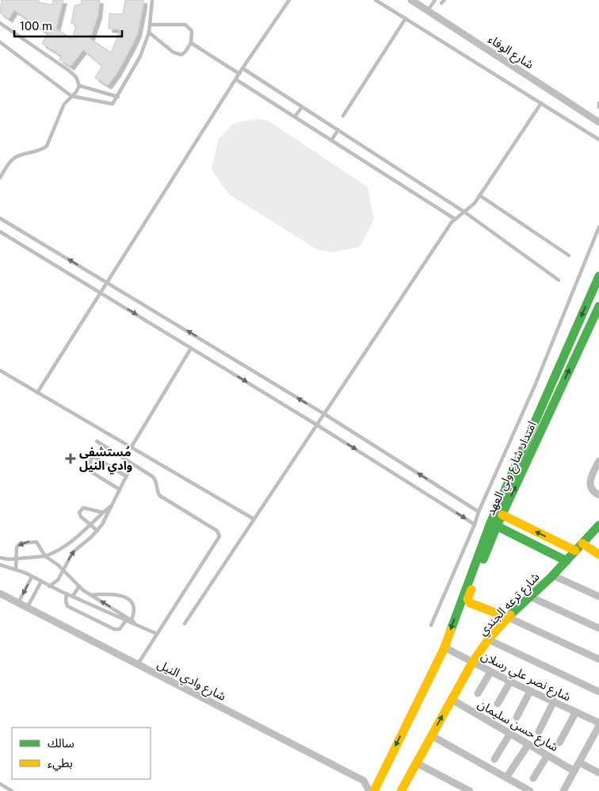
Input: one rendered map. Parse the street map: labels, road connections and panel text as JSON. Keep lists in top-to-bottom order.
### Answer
{
  "streets": {
    "main road": ["امتداد شارع ولي العهد", "شارع ترعه الجندي"],
    "street": [
      "شارع الوفاء",
      "شارع نصر علي رسلان",
      "شارع وادي النيل",
      "شارع حسن سليمان"
    ]
  },
  "crossings": [
    ["شارع ترعه الجندي", "شارع نصر علي رسلان"],
    ["شارع ترعه الجندي", "شارع حسن سليمان"]
  ],
  "places": {
    "health": ["مُستشفى وادي النيل"]
  },
  "legend": ["سالك", "بطيء"],
  "scale_bar": "100 m"
}
